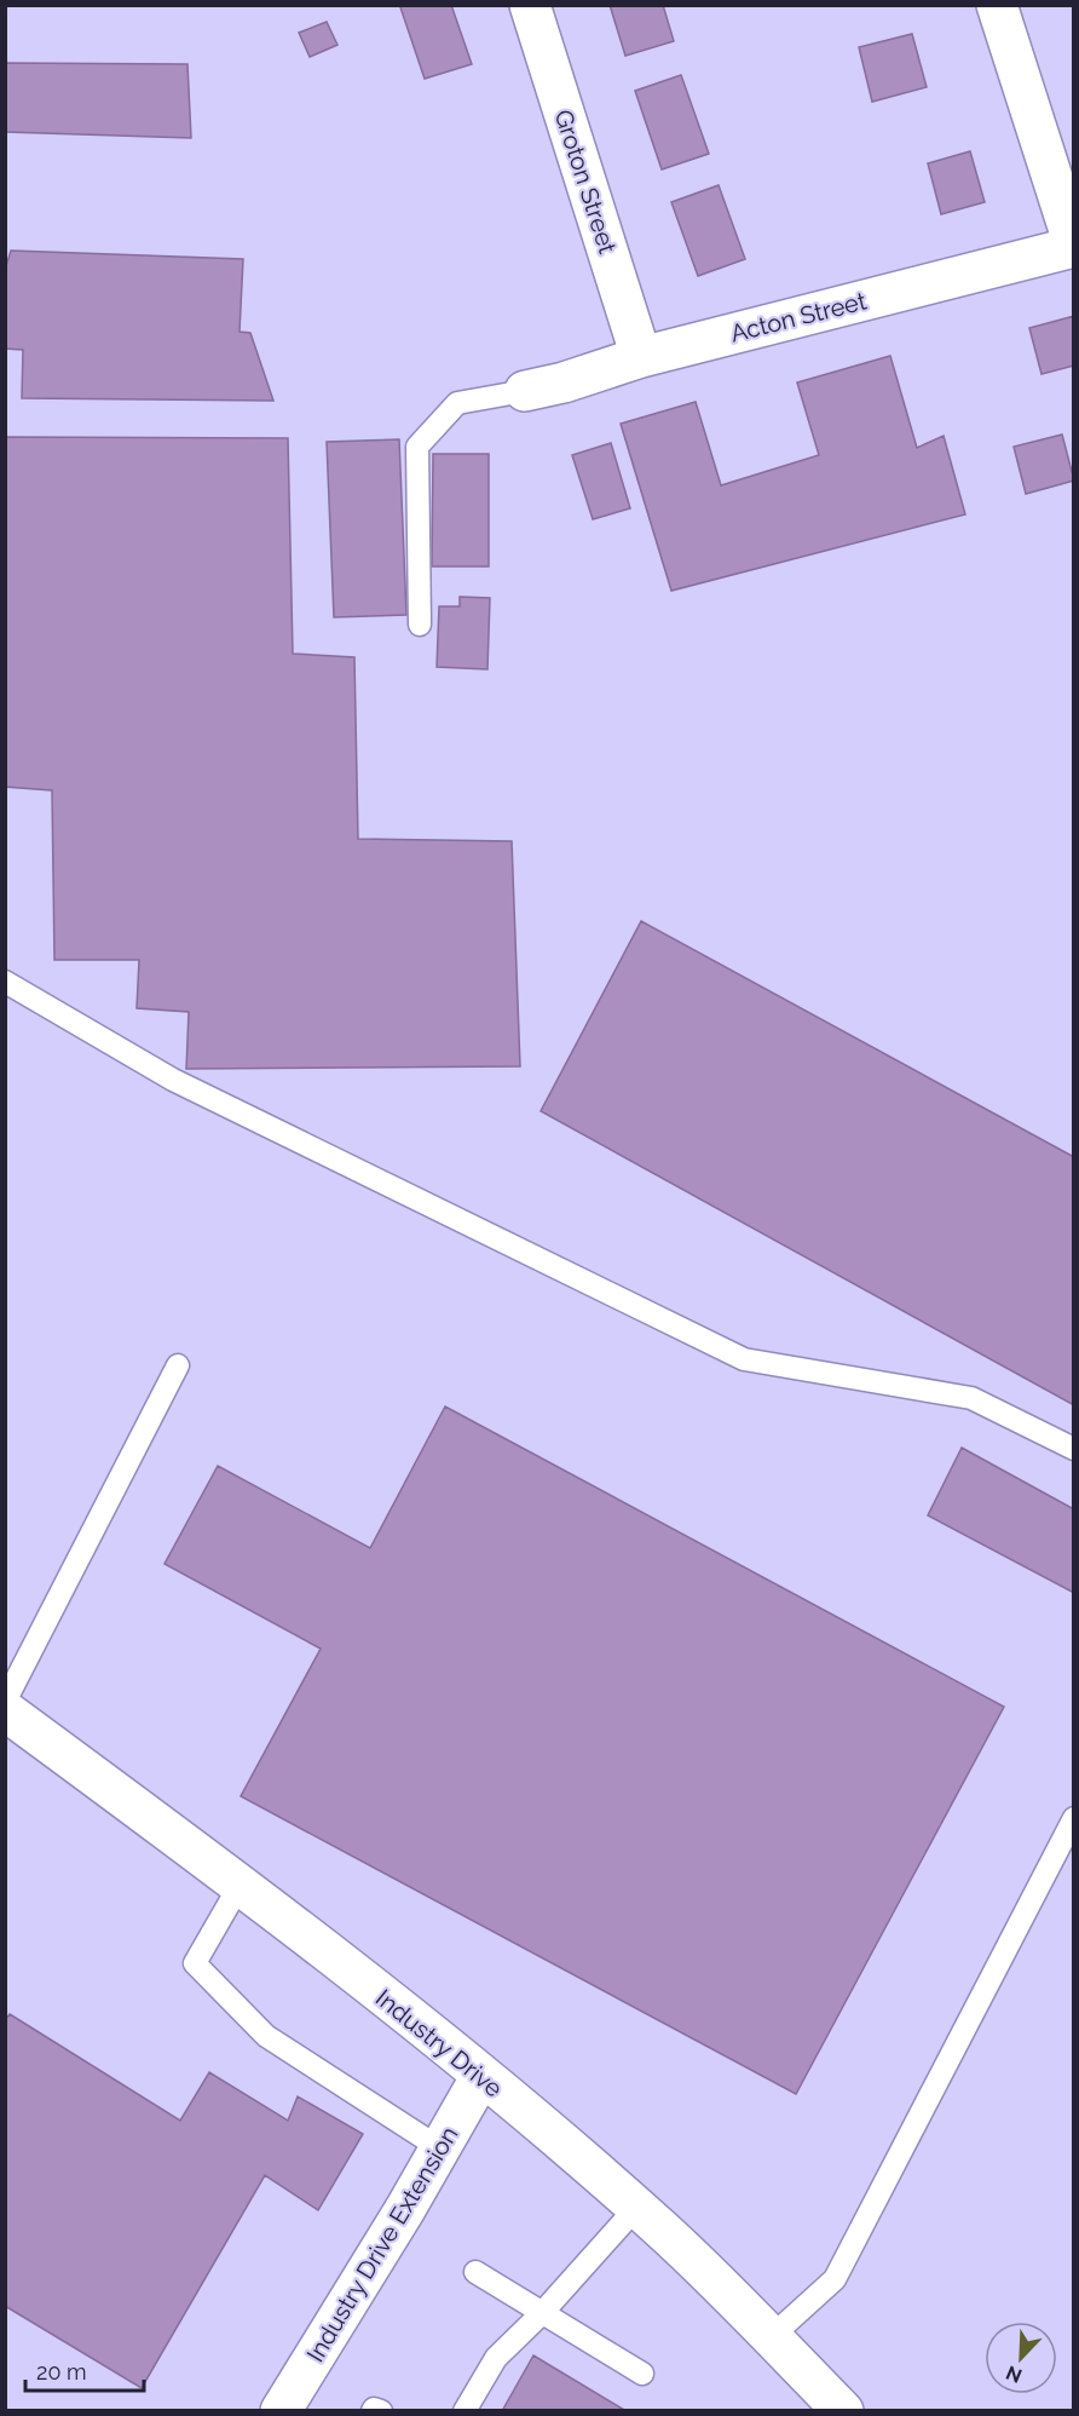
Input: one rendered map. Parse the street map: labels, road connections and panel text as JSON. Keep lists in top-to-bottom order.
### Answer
{
  "streets": {
    "street": [
      "Groton Street",
      "Acton Street",
      "Industry Drive",
      "Industry Drive Extension"
    ]
  },
  "crossings": [
    ["Groton Street", "Acton Street"],
    ["Industry Drive", "Industry Drive Extension"]
  ],
  "scale_bar": "20 m",
  "north": "bottom left"
}
